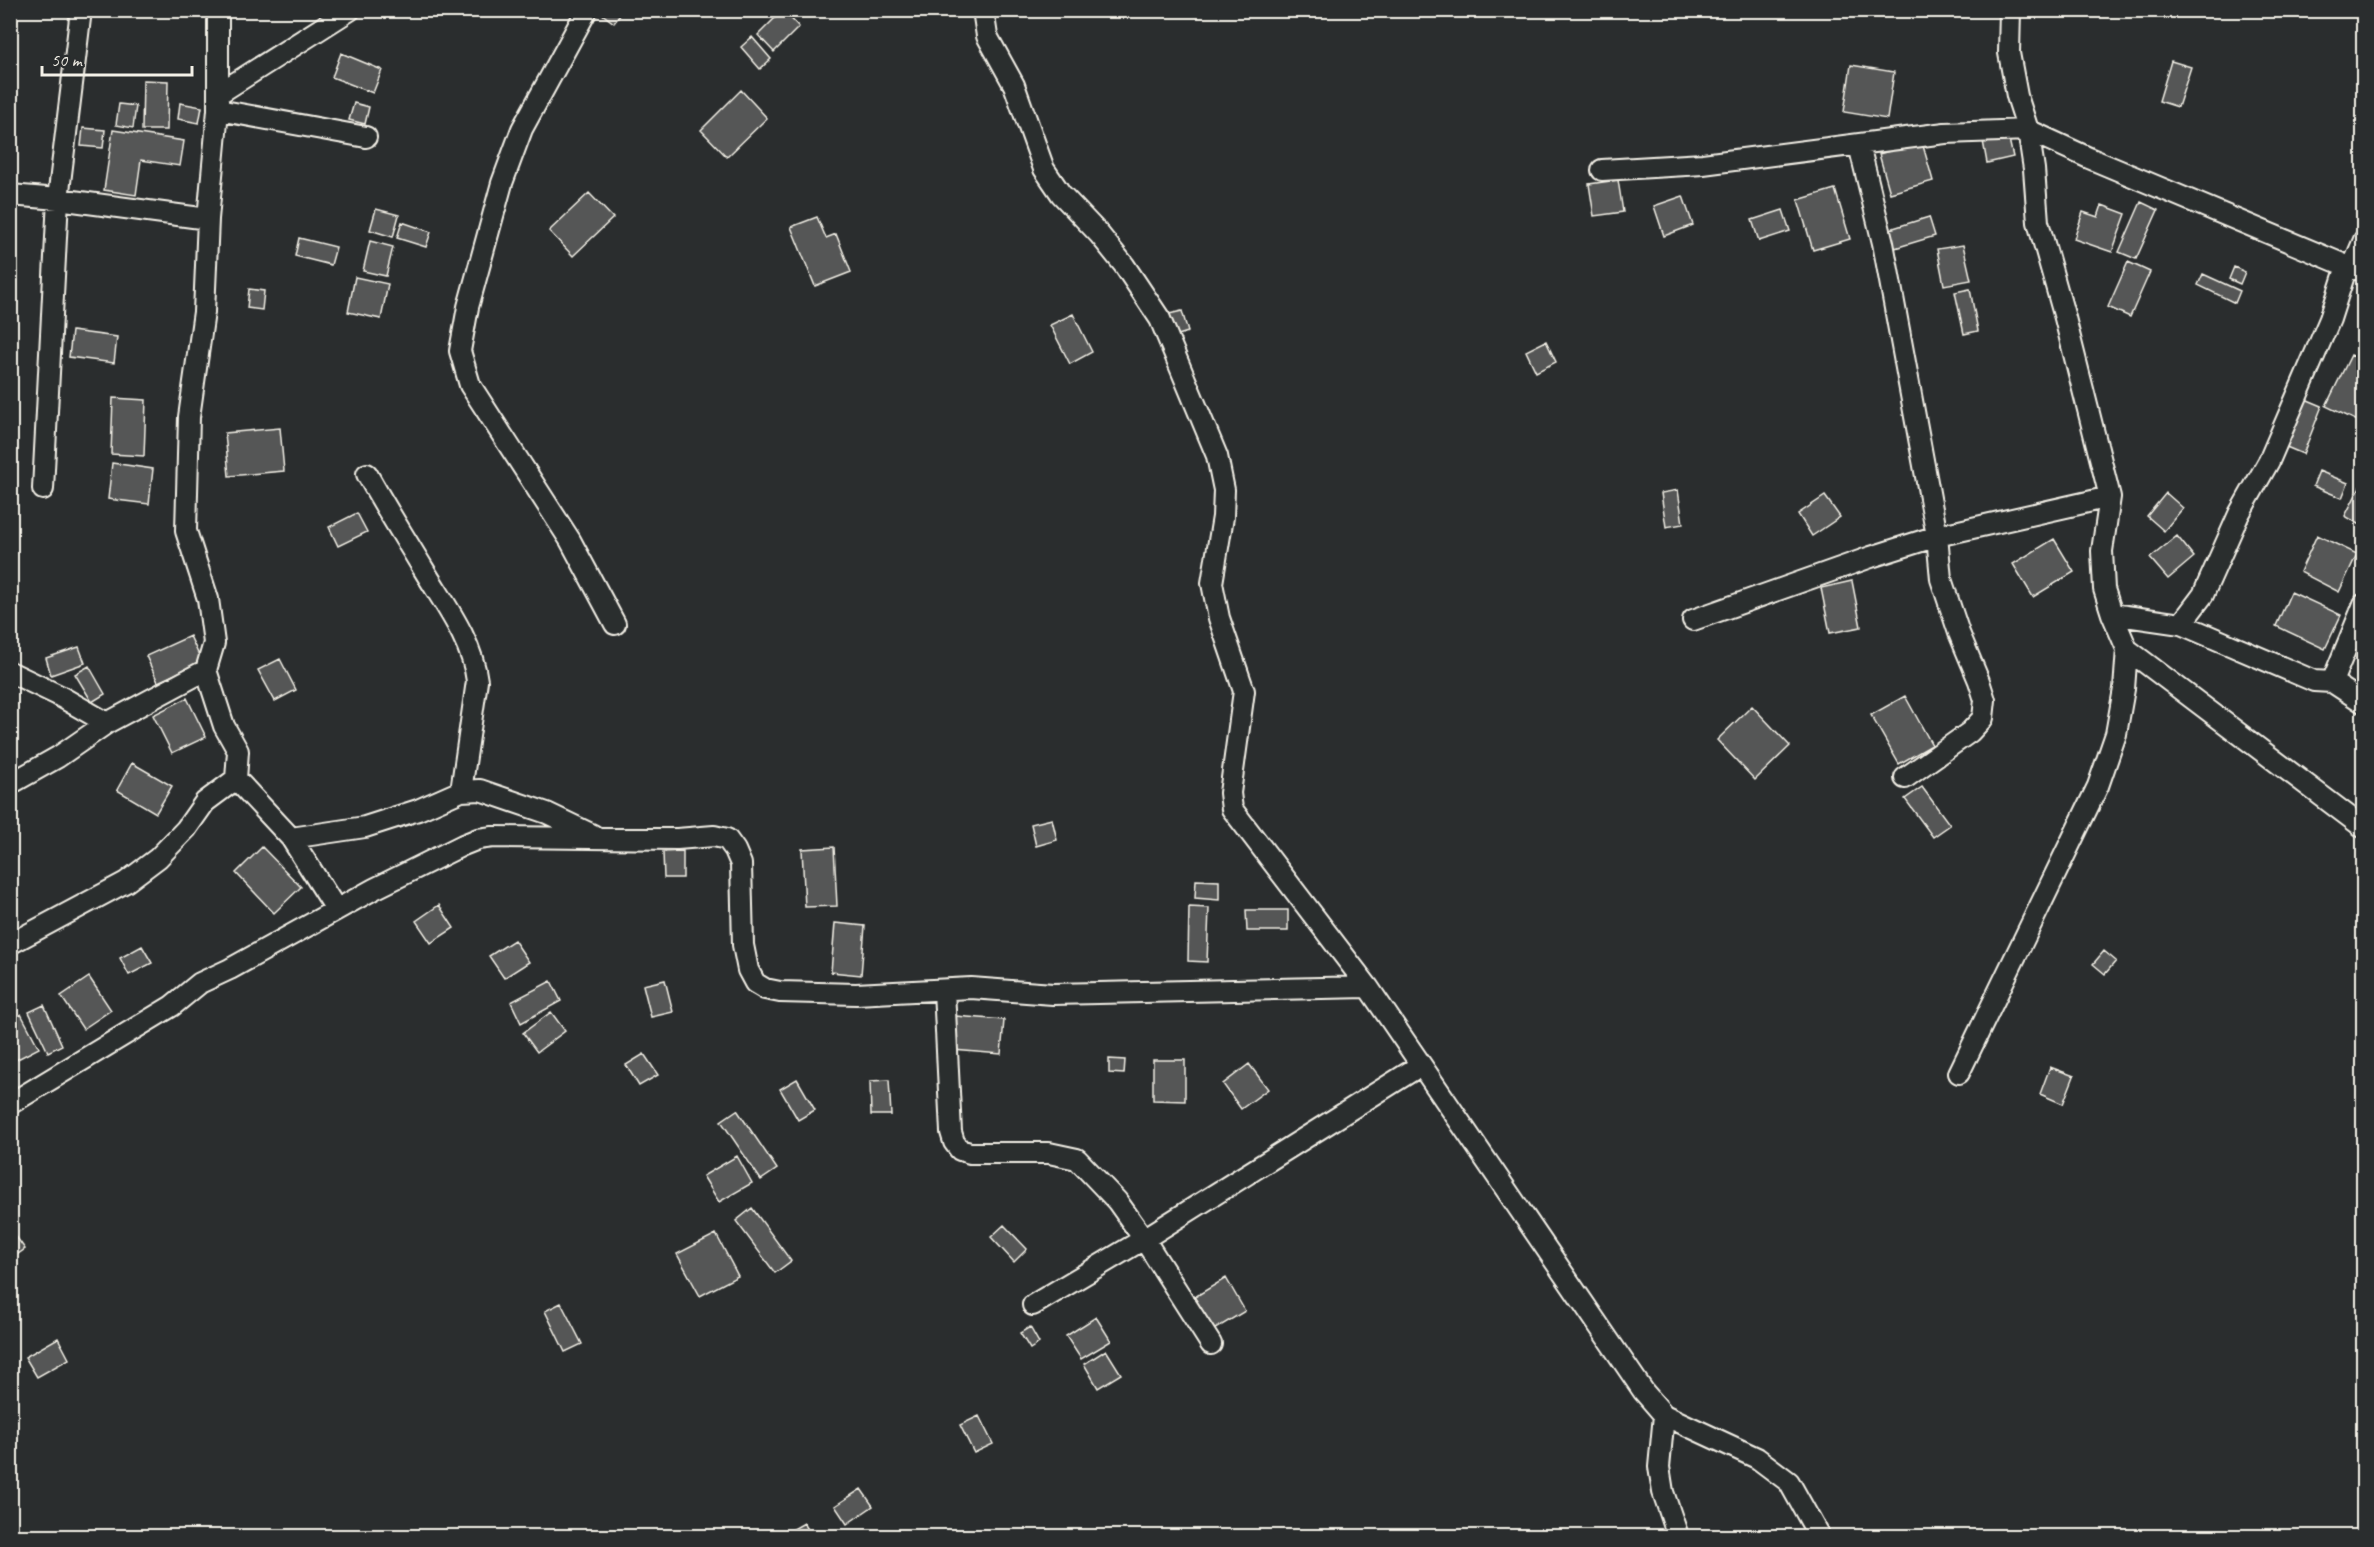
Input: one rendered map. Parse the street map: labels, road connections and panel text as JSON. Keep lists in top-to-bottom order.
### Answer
{
  "scale_bar": "50 m"
}
